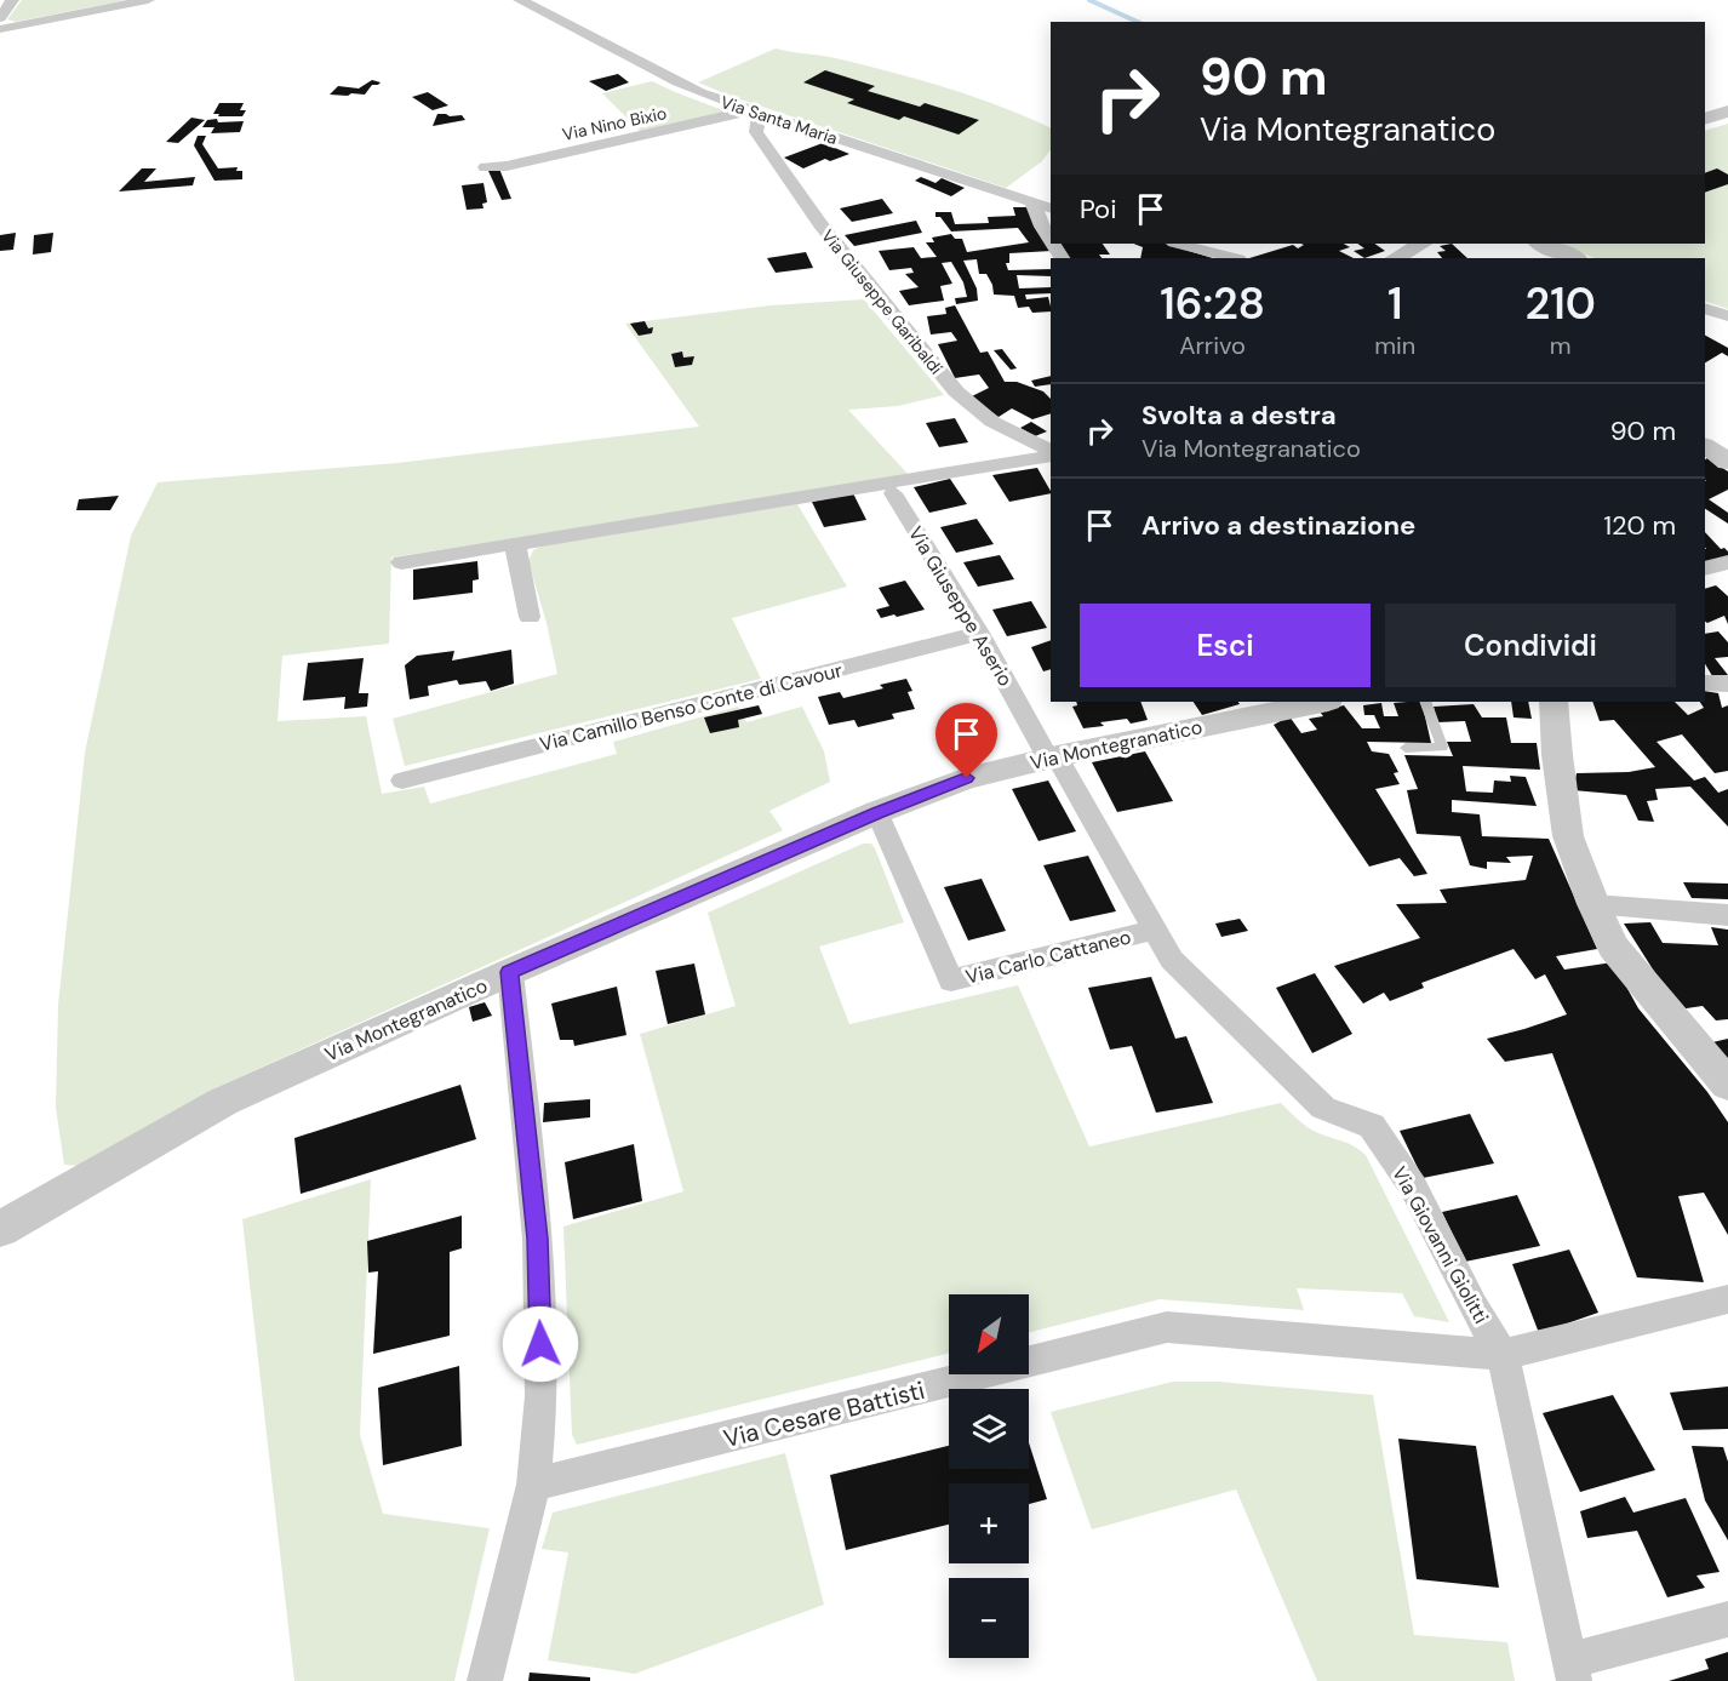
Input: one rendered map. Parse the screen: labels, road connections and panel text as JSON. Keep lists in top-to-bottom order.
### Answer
{
  "streets": {
    "street": [
      "Via Santa Maria",
      "Via Nino Bixio",
      "Via Giuseppe Garibaldi",
      "Via Giuseppe Aserio",
      "Via Camillo Benso Conte di Cavour",
      "Via Montegranatico",
      "Via Carlo Cattaneo",
      "Via Giovanni Giolitti",
      "Via Cesare Battisti"
    ]
  },
  "crossings": [
    ["Via Santa Maria", "Via Nino Bixio"],
    ["Via Santa Maria", "Via Giuseppe Garibaldi"],
    ["Via Nino Bixio", "Via Giuseppe Garibaldi"],
    ["Via Giuseppe Aserio", "Via Camillo Benso Conte di Cavour"],
    ["Via Giuseppe Aserio", "Via Montegranatico"],
    ["Via Giuseppe Aserio", "Via Giovanni Giolitti"],
    ["Via Montegranatico", "Via Carlo Cattaneo"],
    ["Via Montegranatico", "Via Giovanni Giolitti"],
    ["Via Carlo Cattaneo", "Via Giovanni Giolitti"],
    ["Via Giovanni Giolitti", "Via Cesare Battisti"]
  ],
  "north": "bottom left",
  "page": {
    "turn": ["90 m", "Via Montegranatico"],
    "then": "Poi",
    "eta": [
      "16:28",
      "Arrivo",
      "1",
      "min",
      "210",
      "m"
    ],
    "list": [
      {
        "name": "Svolta a destra",
        "note": "Via Montegranatico",
        "value": "90 m"
      },
      {
        "name": "Arrivo a destinazione",
        "value": "120 m"
      }
    ],
    "buttons": ["Esci", "Condividi"],
    "map_buttons": ["+", "−"]
  }
}
